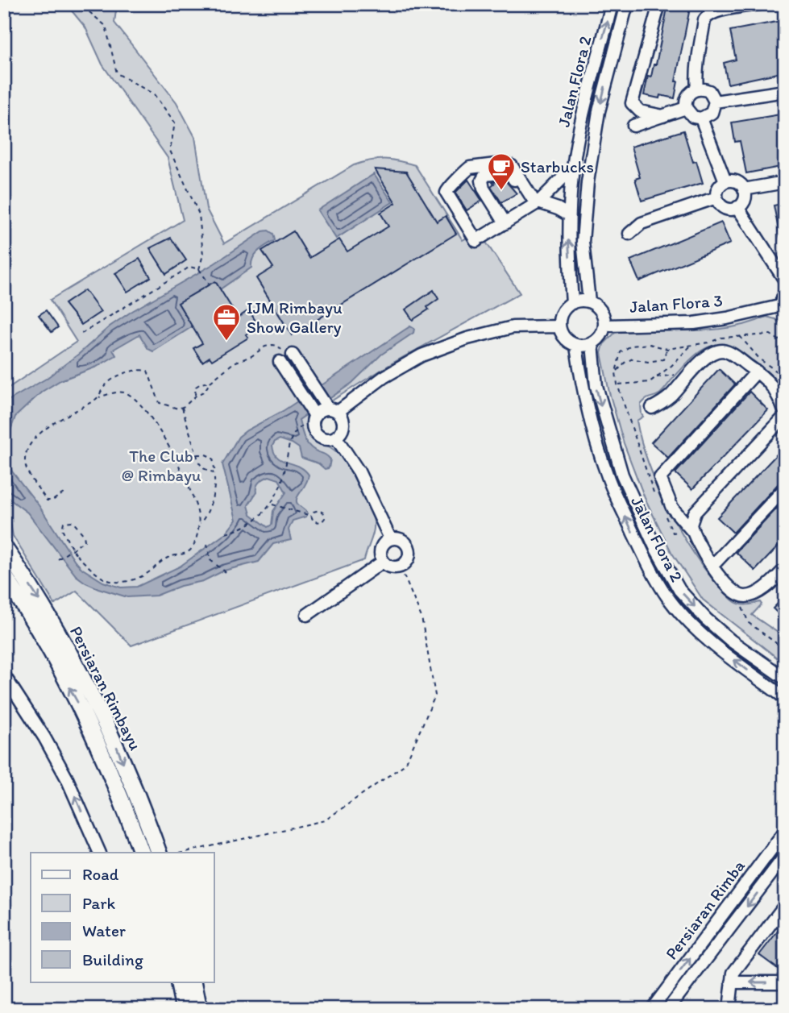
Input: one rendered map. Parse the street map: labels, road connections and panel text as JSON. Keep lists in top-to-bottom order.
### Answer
{
  "streets": {
    "main road": ["Persiaran Rimbayu"],
    "street": ["Jalan Flora 2", "Jalan Flora 3", "Persiaran Rimba"]
  },
  "crossings": [
    ["Jalan Flora 2", "Jalan Flora 3"]
  ],
  "parks": ["The Club @ Rimbayu"],
  "places": {
    "cafe": ["Starbucks"],
    "office": ["IJM Rimbayu Show Gallery"]
  },
  "legend": [
    "Road",
    "Park",
    "Water",
    "Building"
  ]
}
